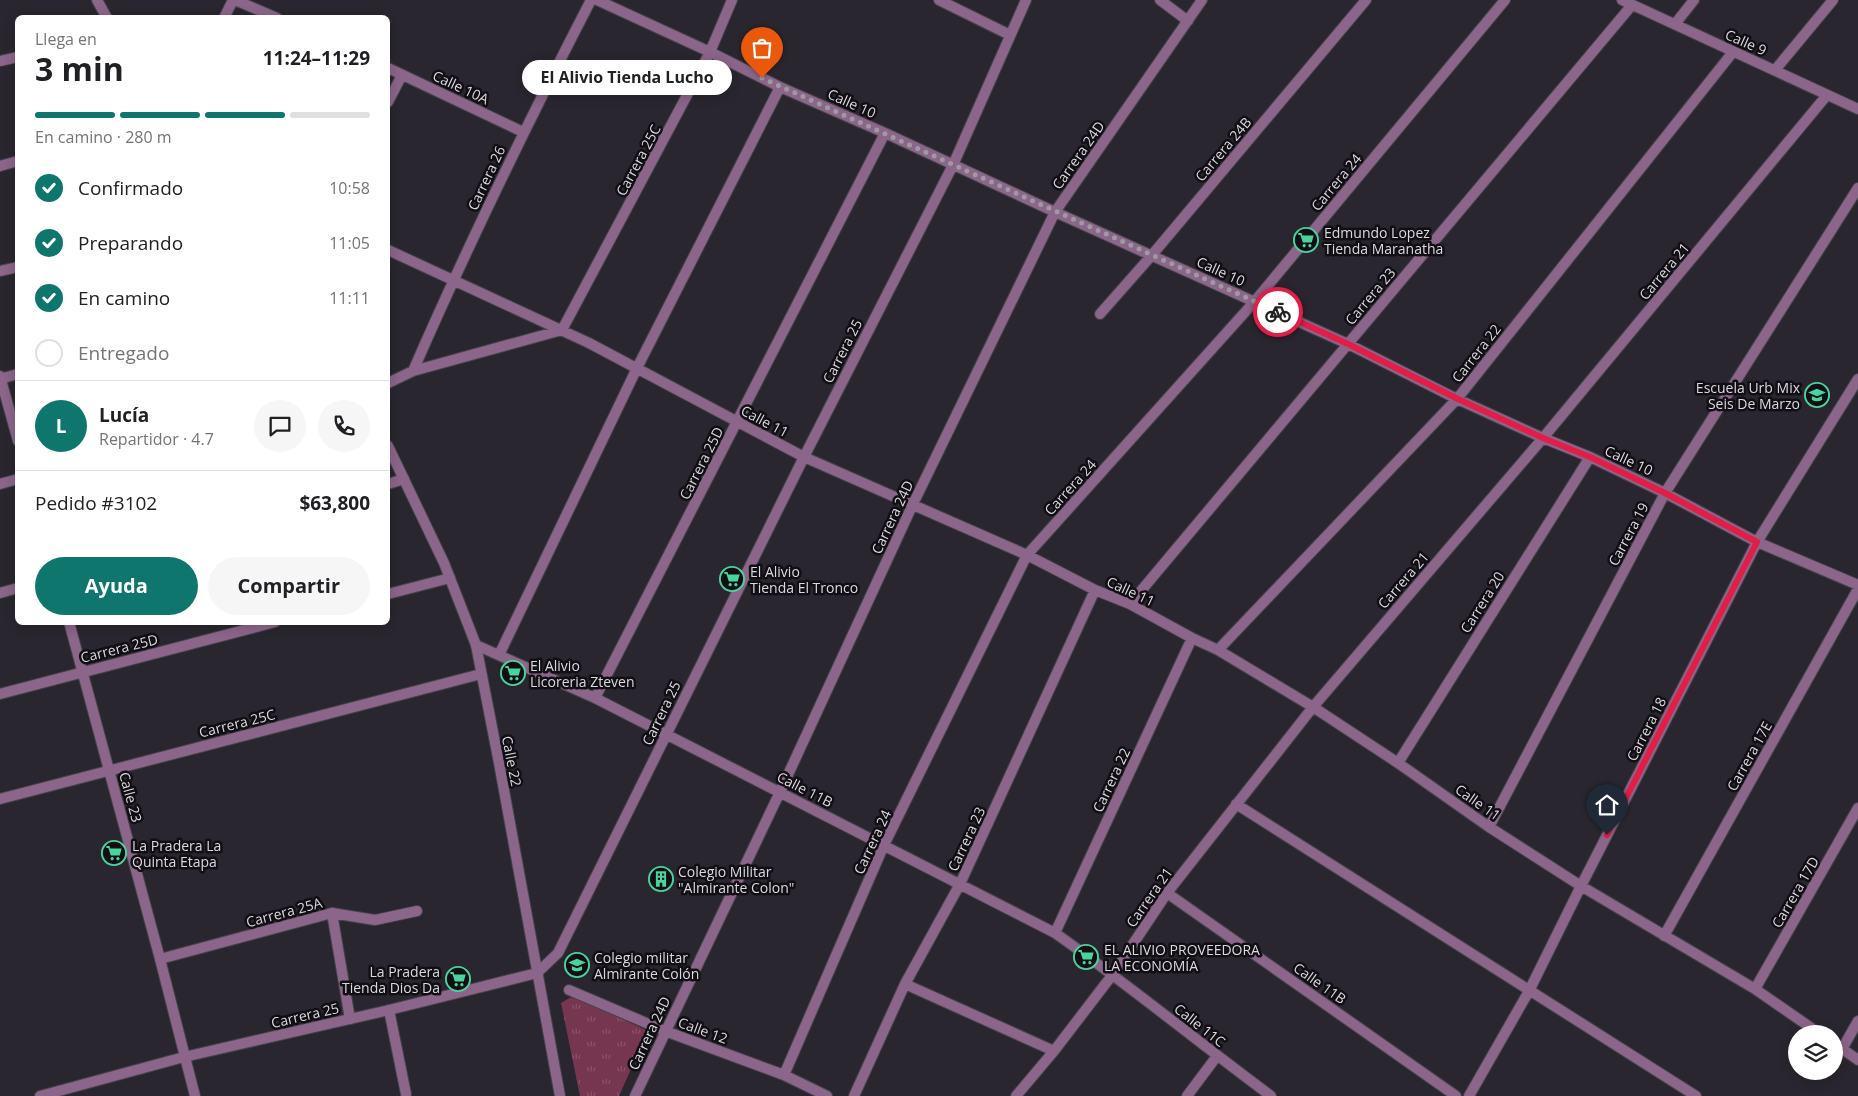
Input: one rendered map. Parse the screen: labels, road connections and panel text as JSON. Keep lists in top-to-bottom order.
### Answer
{
  "streets": {
    "street": [
      "Calle 9",
      "Calle 10A",
      "Calle 10",
      "Carrera 24B",
      "Carrera 24D",
      "Carrera 25C",
      "Carrera 26",
      "Carrera 24",
      "Carrera 21",
      "Carrera 23",
      "Carrera 25",
      "Carrera 22",
      "Calle 11",
      "Carrera 25D",
      "Carrera 19",
      "Carrera 20",
      "Carrera 18",
      "Carrera 17E",
      "Calle 22",
      "Calle 11B",
      "Calle 23",
      "Carrera 17D",
      "Carrera 25A",
      "Calle 11C",
      "Calle 12"
    ]
  },
  "crossings": [
    ["Calle 9", "Carrera 21"],
    ["Calle 9", "Carrera 23"],
    ["Calle 9", "Carrera 22"],
    ["Calle 10A", "Carrera 26"],
    ["Calle 10", "Carrera 24B"],
    ["Calle 10", "Carrera 24D"],
    ["Calle 10", "Carrera 25C"],
    ["Calle 10", "Carrera 24"],
    ["Calle 10", "Carrera 21"],
    ["Calle 10", "Carrera 23"],
    ["Calle 10", "Carrera 25"],
    ["Calle 10", "Carrera 22"],
    ["Calle 10", "Carrera 25D"],
    ["Calle 10", "Carrera 19"],
    ["Calle 10", "Carrera 20"],
    ["Calle 10", "Carrera 18"],
    ["Carrera 24D", "Calle 11"],
    ["Carrera 24D", "Calle 11B"],
    ["Carrera 24D", "Calle 12"],
    ["Carrera 25C", "Calle 11"],
    ["Carrera 25C", "Calle 22"],
    ["Carrera 25C", "Calle 23"],
    ["Carrera 26", "Calle 11"],
    ["Carrera 24", "Calle 11"],
    ["Carrera 24", "Calle 11B"],
    ["Carrera 24", "Calle 12"],
    ["Carrera 21", "Calle 11"],
    ["Carrera 21", "Calle 11B"],
    ["Carrera 21", "Calle 11C"],
    ["Carrera 23", "Calle 11"],
    ["Carrera 23", "Calle 11B"],
    ["Carrera 25", "Calle 11"],
    ["Carrera 25", "Calle 22"],
    ["Carrera 25", "Calle 11B"],
    ["Carrera 25", "Calle 23"],
    ["Carrera 22", "Calle 11"],
    ["Carrera 22", "Calle 11B"],
    ["Calle 11", "Carrera 25D"],
    ["Calle 11", "Carrera 19"],
    ["Calle 11", "Carrera 20"],
    ["Calle 11", "Carrera 18"],
    ["Calle 11", "Carrera 17E"],
    ["Calle 11", "Carrera 17D"],
    ["Carrera 25D", "Calle 11B"],
    ["Carrera 25D", "Calle 23"],
    ["Calle 22", "Calle 11B"],
    ["Calle 11B", "Calle 11C"],
    ["Calle 23", "Carrera 25A"]
  ],
  "places": {
    "other": ["El Alivio Tienda Lucho"],
    "supermarket": [
      "Edmundo Lopez Tienda Maranatha",
      "El Alivio Tienda El Tronco",
      "El Alivio Licoreria Zteven",
      "La Pradera La Quinta Etapa",
      "EL ALIVIO PROVEEDORA LA ECONOMÍA",
      "La Pradera Tienda Dios Da"
    ],
    "school or university": ["Escuela Urb Mix Seis De Marzo", "Colegio militar Almirante Colón"],
    "building": ["Colegio Militar \"Almirante Colon\""]
  },
  "page": {
    "heading": ["3 min", "Llega en", "11:24–11:29"],
    "panel": [
      "Lucía",
      "Repartidor · 4.7",
      "Pedido #3102",
      "$63,800"
    ],
    "bubble": "El Alivio Tienda Lucho",
    "bar": "En camino · 280 m",
    "list": [
      ["Confirmado", "10:58"],
      ["Preparando", "11:05"],
      ["En camino", "11:11"],
      "Entregado"
    ],
    "round": "L",
    "buttons": ["Ayuda", "Compartir"]
  }
}
